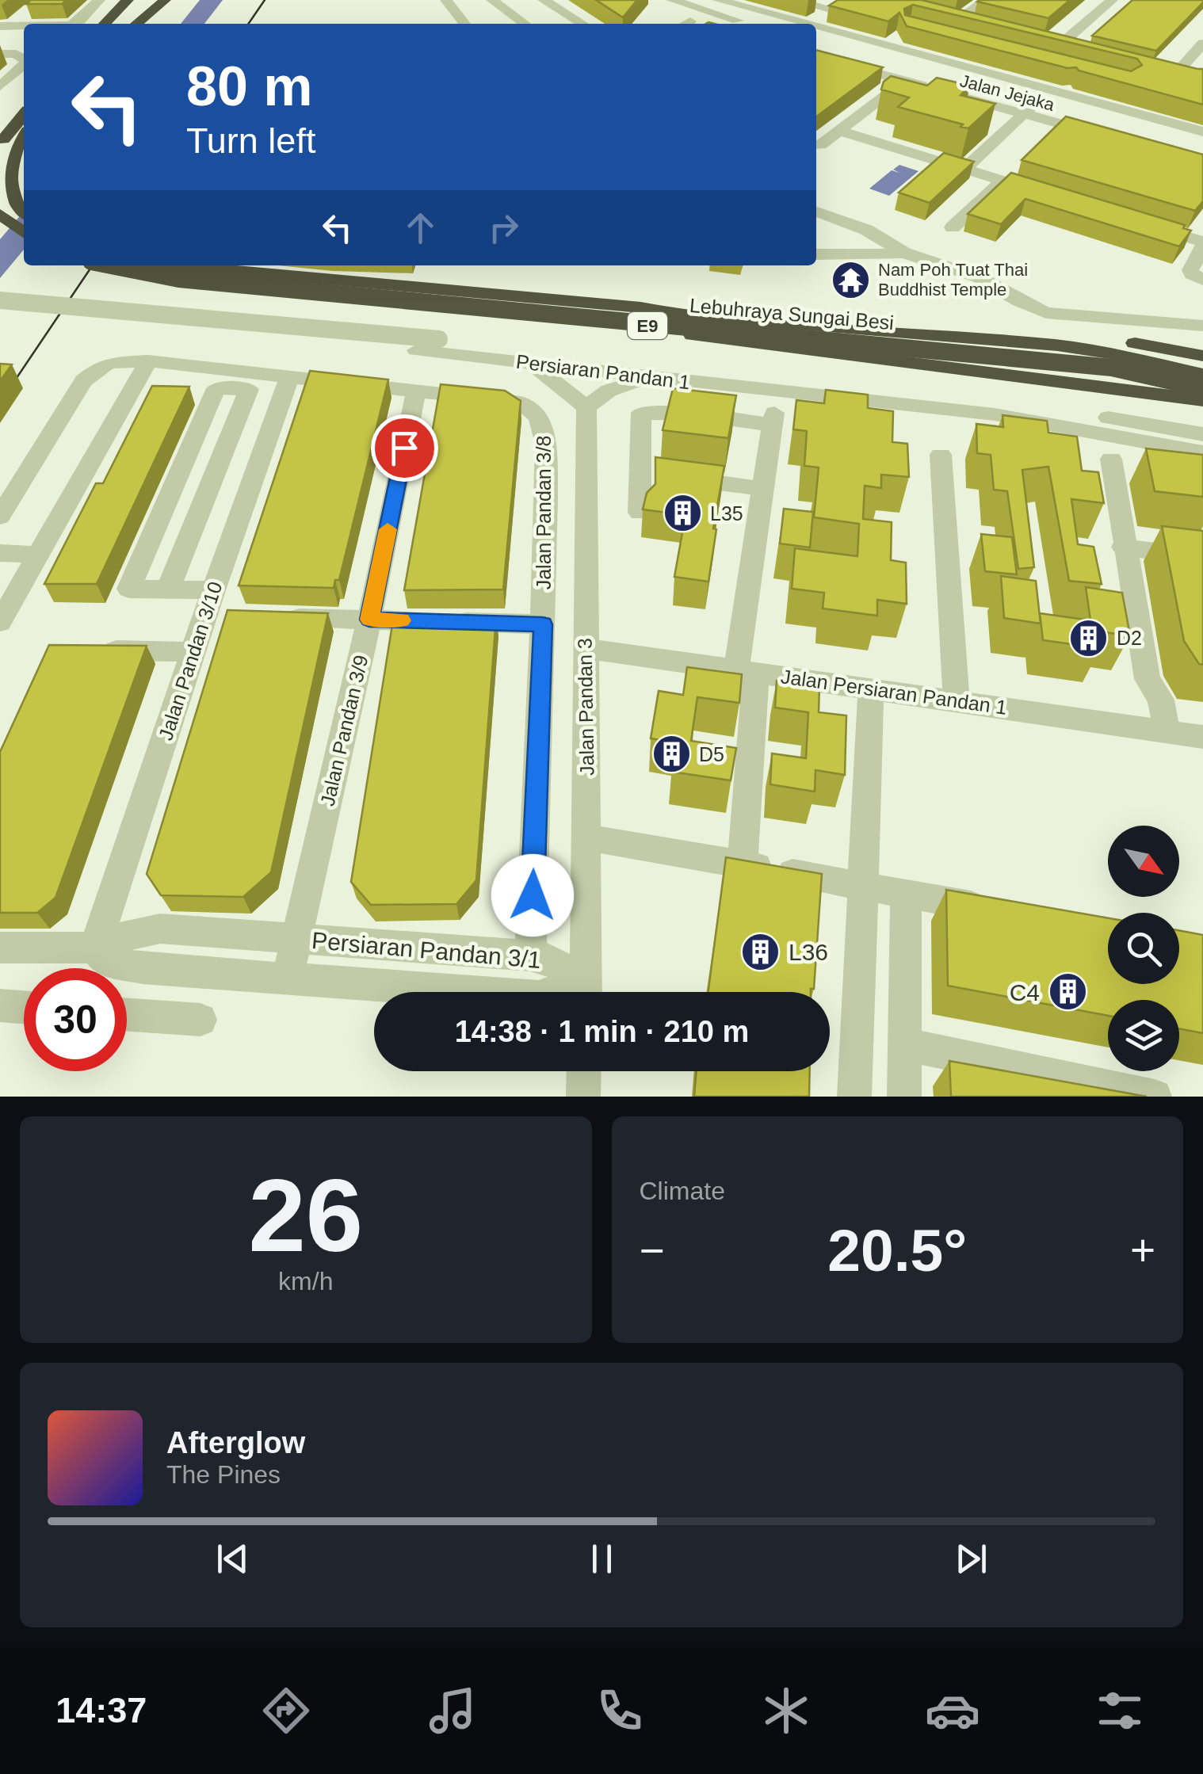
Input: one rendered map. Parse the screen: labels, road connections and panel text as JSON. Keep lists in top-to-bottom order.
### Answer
{
  "streets": {
    "highway": ["Lebuhraya Sungai Besi", "E9"],
    "street": [
      "Jalan Jejaka",
      "Persiaran Pandan 1",
      "Jalan Pandan 3/8",
      "Jalan Pandan 3/10",
      "Jalan Persiaran Pandan 1",
      "Jalan Pandan 3",
      "Jalan Pandan 3/9",
      "Persiaran Pandan 3/1"
    ]
  },
  "crossings": [
    ["Jalan Pandan 3/8", "Jalan Pandan 3/9"],
    ["Jalan Pandan 3/8", "Persiaran Pandan 3/1"],
    ["Jalan Pandan 3/10", "Persiaran Pandan 3/1"],
    ["Jalan Persiaran Pandan 1", "Jalan Pandan 3"],
    ["Jalan Pandan 3/9", "Persiaran Pandan 3/1"]
  ],
  "places": {
    "temple": ["Nam Poh Tuat Thai Buddhist Temple"],
    "building": [
      "L35",
      "D2",
      "D5",
      "L36",
      "C4"
    ]
  },
  "north": "bottom right",
  "page": {
    "turn": ["80 m", "Turn left"],
    "limit": "30",
    "trip": "14:38 · 1 min · 210 m",
    "tile": [
      ["26", "km/h"],
      "Climate"
    ],
    "heat": ["−", "20.5°", "+"],
    "song": ["Afterglow", "The Pines"],
    "tabs": "14:37"
  }
}
